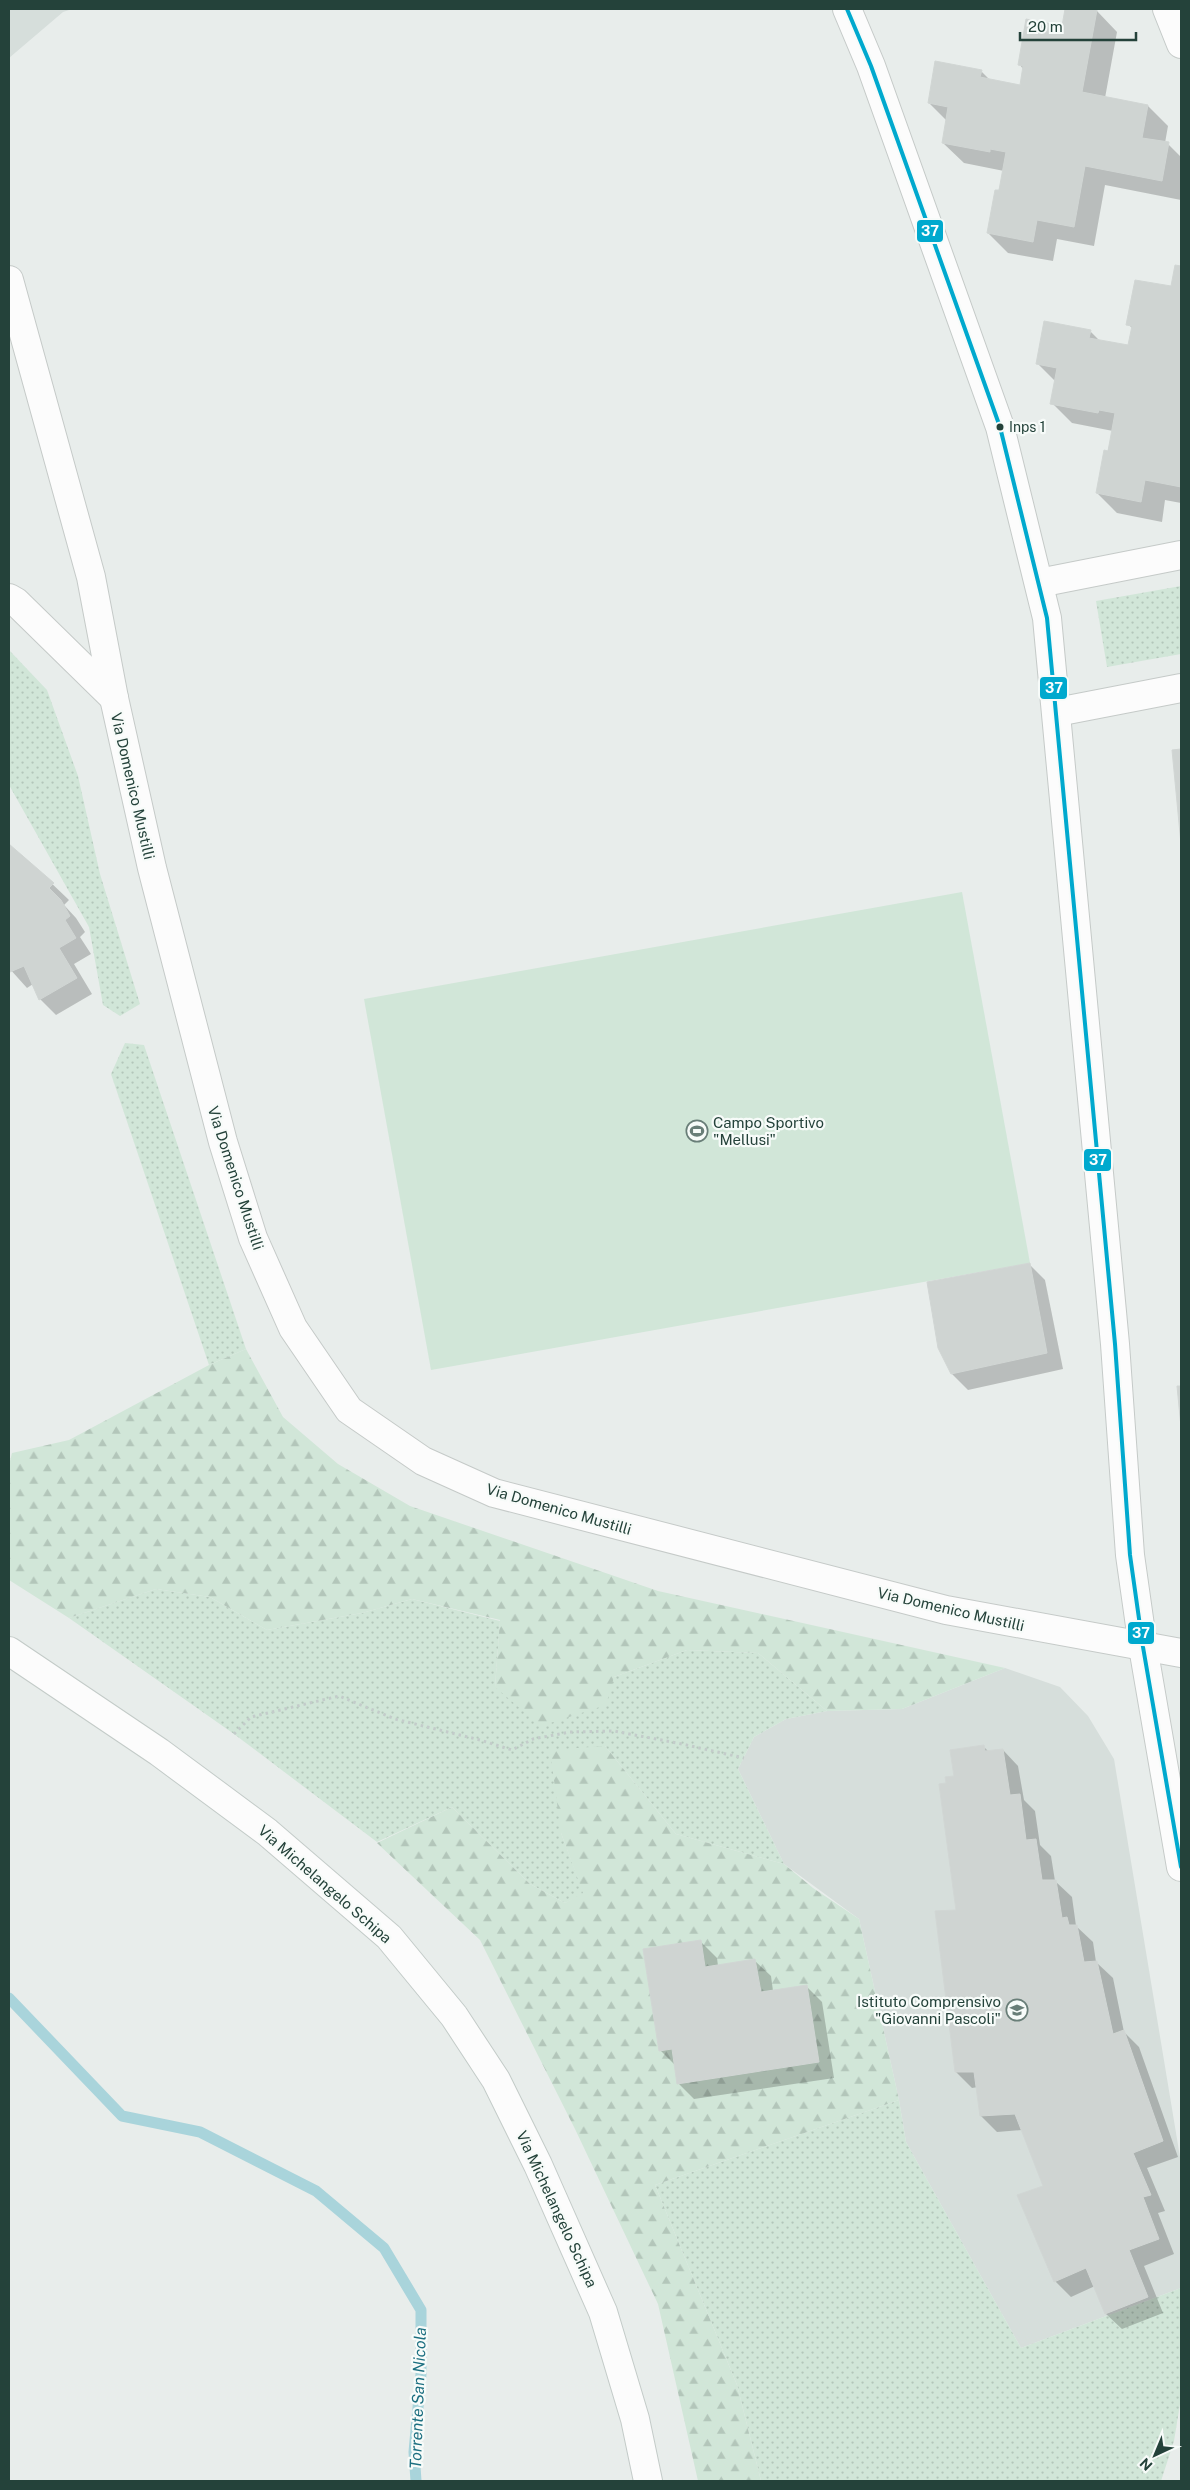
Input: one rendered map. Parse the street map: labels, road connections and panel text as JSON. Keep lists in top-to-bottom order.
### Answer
{
  "streets": {
    "street": ["Via Domenico Mustilli", "Via Michelangelo Schipa"]
  },
  "water": ["Torrente San Nicola"],
  "places": {
    "other": ["Inps 1"],
    "sports": ["Campo Sportivo \"Mellusi\""],
    "school or university": ["Istituto Comprensivo \"Giovanni Pascoli\""]
  },
  "lines": ["transit line 37"],
  "scale_bar": "20 m",
  "north": "bottom left"
}
